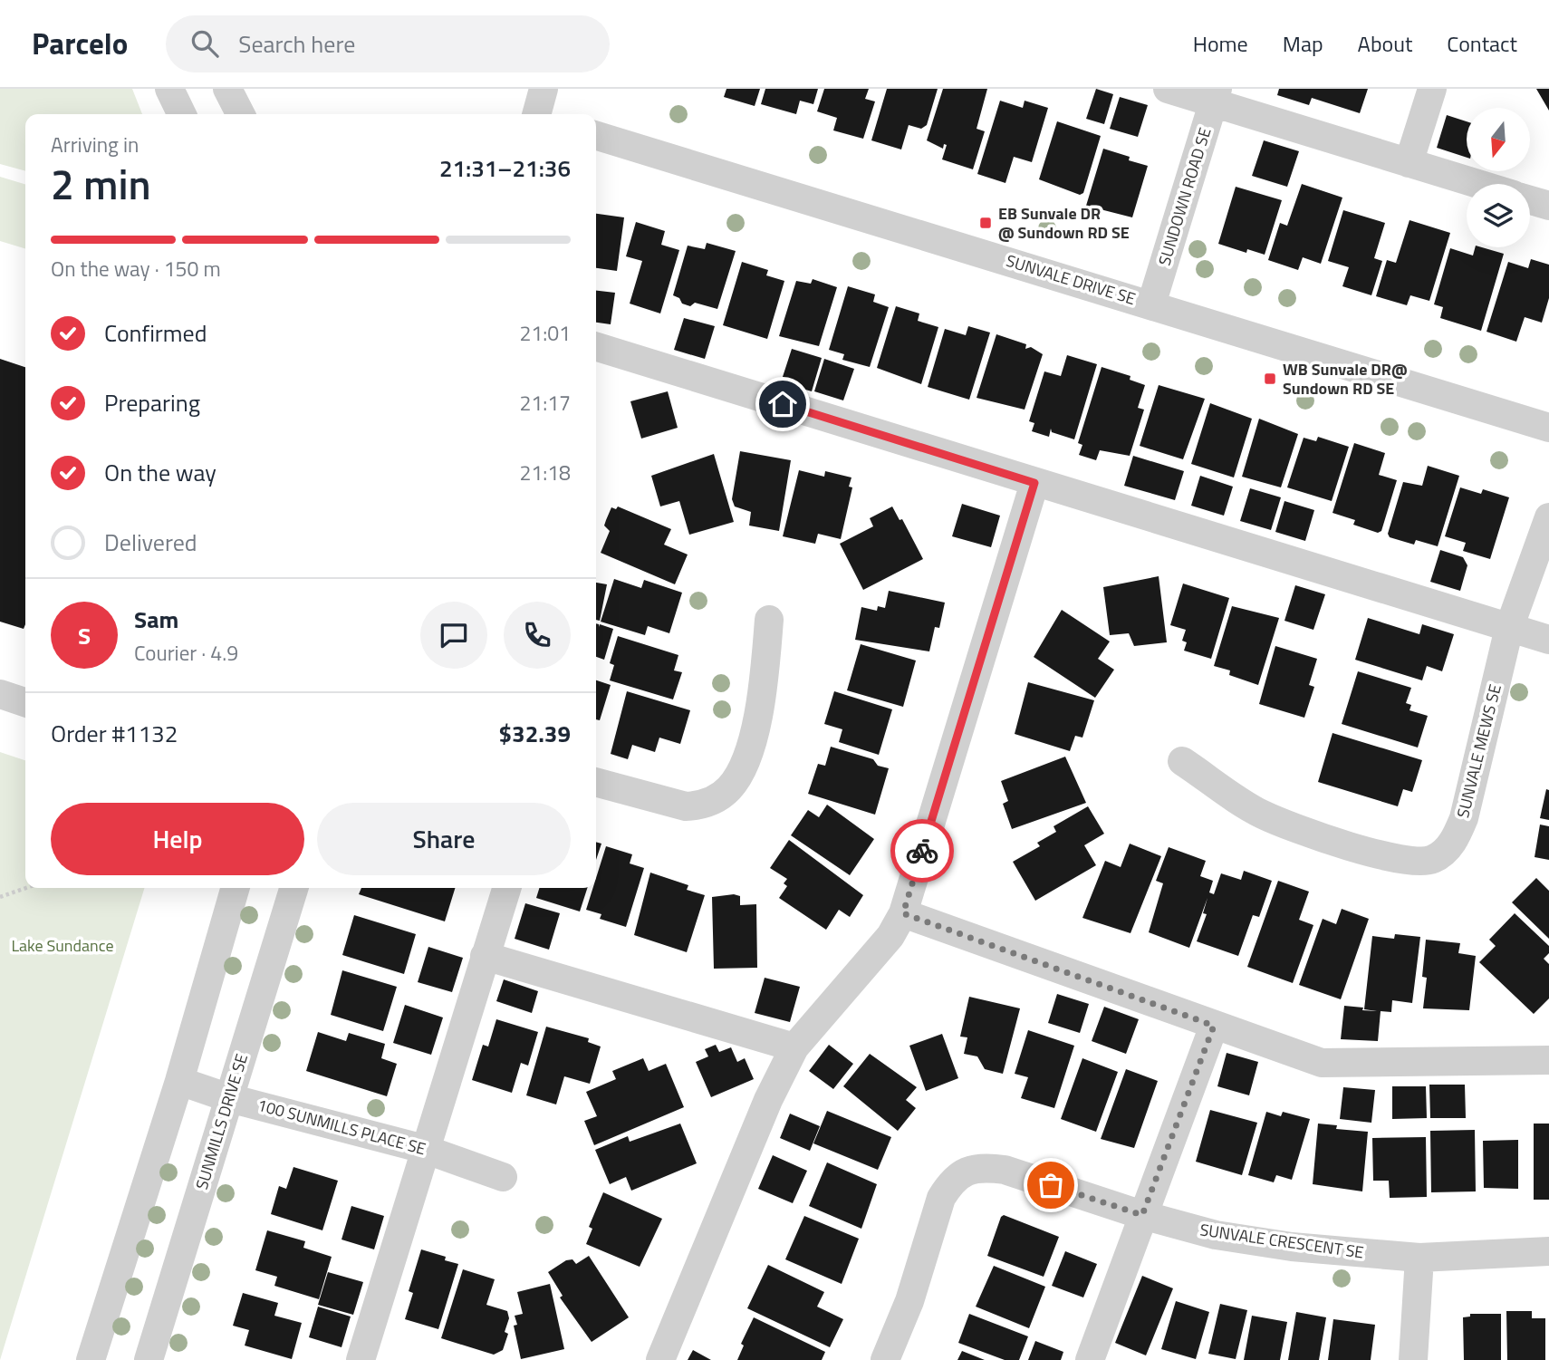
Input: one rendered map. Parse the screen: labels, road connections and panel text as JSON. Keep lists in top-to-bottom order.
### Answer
{
  "streets": {
    "street": [
      "SUNDOWN ROAD SE",
      "SUNVALE DRIVE SE",
      "SUNVALE MEWS SE",
      "SUNMILLS DRIVE SE",
      "100 SUNMILLS PLACE SE",
      "SUNVALE CRESCENT SE"
    ]
  },
  "crossings": [
    ["SUNDOWN ROAD SE", "SUNVALE DRIVE SE"],
    ["SUNMILLS DRIVE SE", "100 SUNMILLS PLACE SE"]
  ],
  "parks": ["Lake Sundance"],
  "places": {
    "transit": ["EB Sunvale DR @ Sundown RD SE", "WB Sunvale DR@ Sundown RD SE"]
  },
  "north": "bottom",
  "page": {
    "header": "Parcelo",
    "search": "Search here",
    "nav": [
      "Home",
      "Map",
      "About",
      "Contact"
    ],
    "heading": ["2 min", "Arriving in", "21:31–21:36"],
    "panel": [
      "Sam",
      "Courier · 4.9",
      "Order #1132",
      "$32.39"
    ],
    "bar": "On the way · 150 m",
    "list": [
      ["Confirmed", "21:01"],
      ["Preparing", "21:17"],
      ["On the way", "21:18"],
      "Delivered"
    ],
    "round": "S",
    "buttons": ["Help", "Share"]
  }
}
